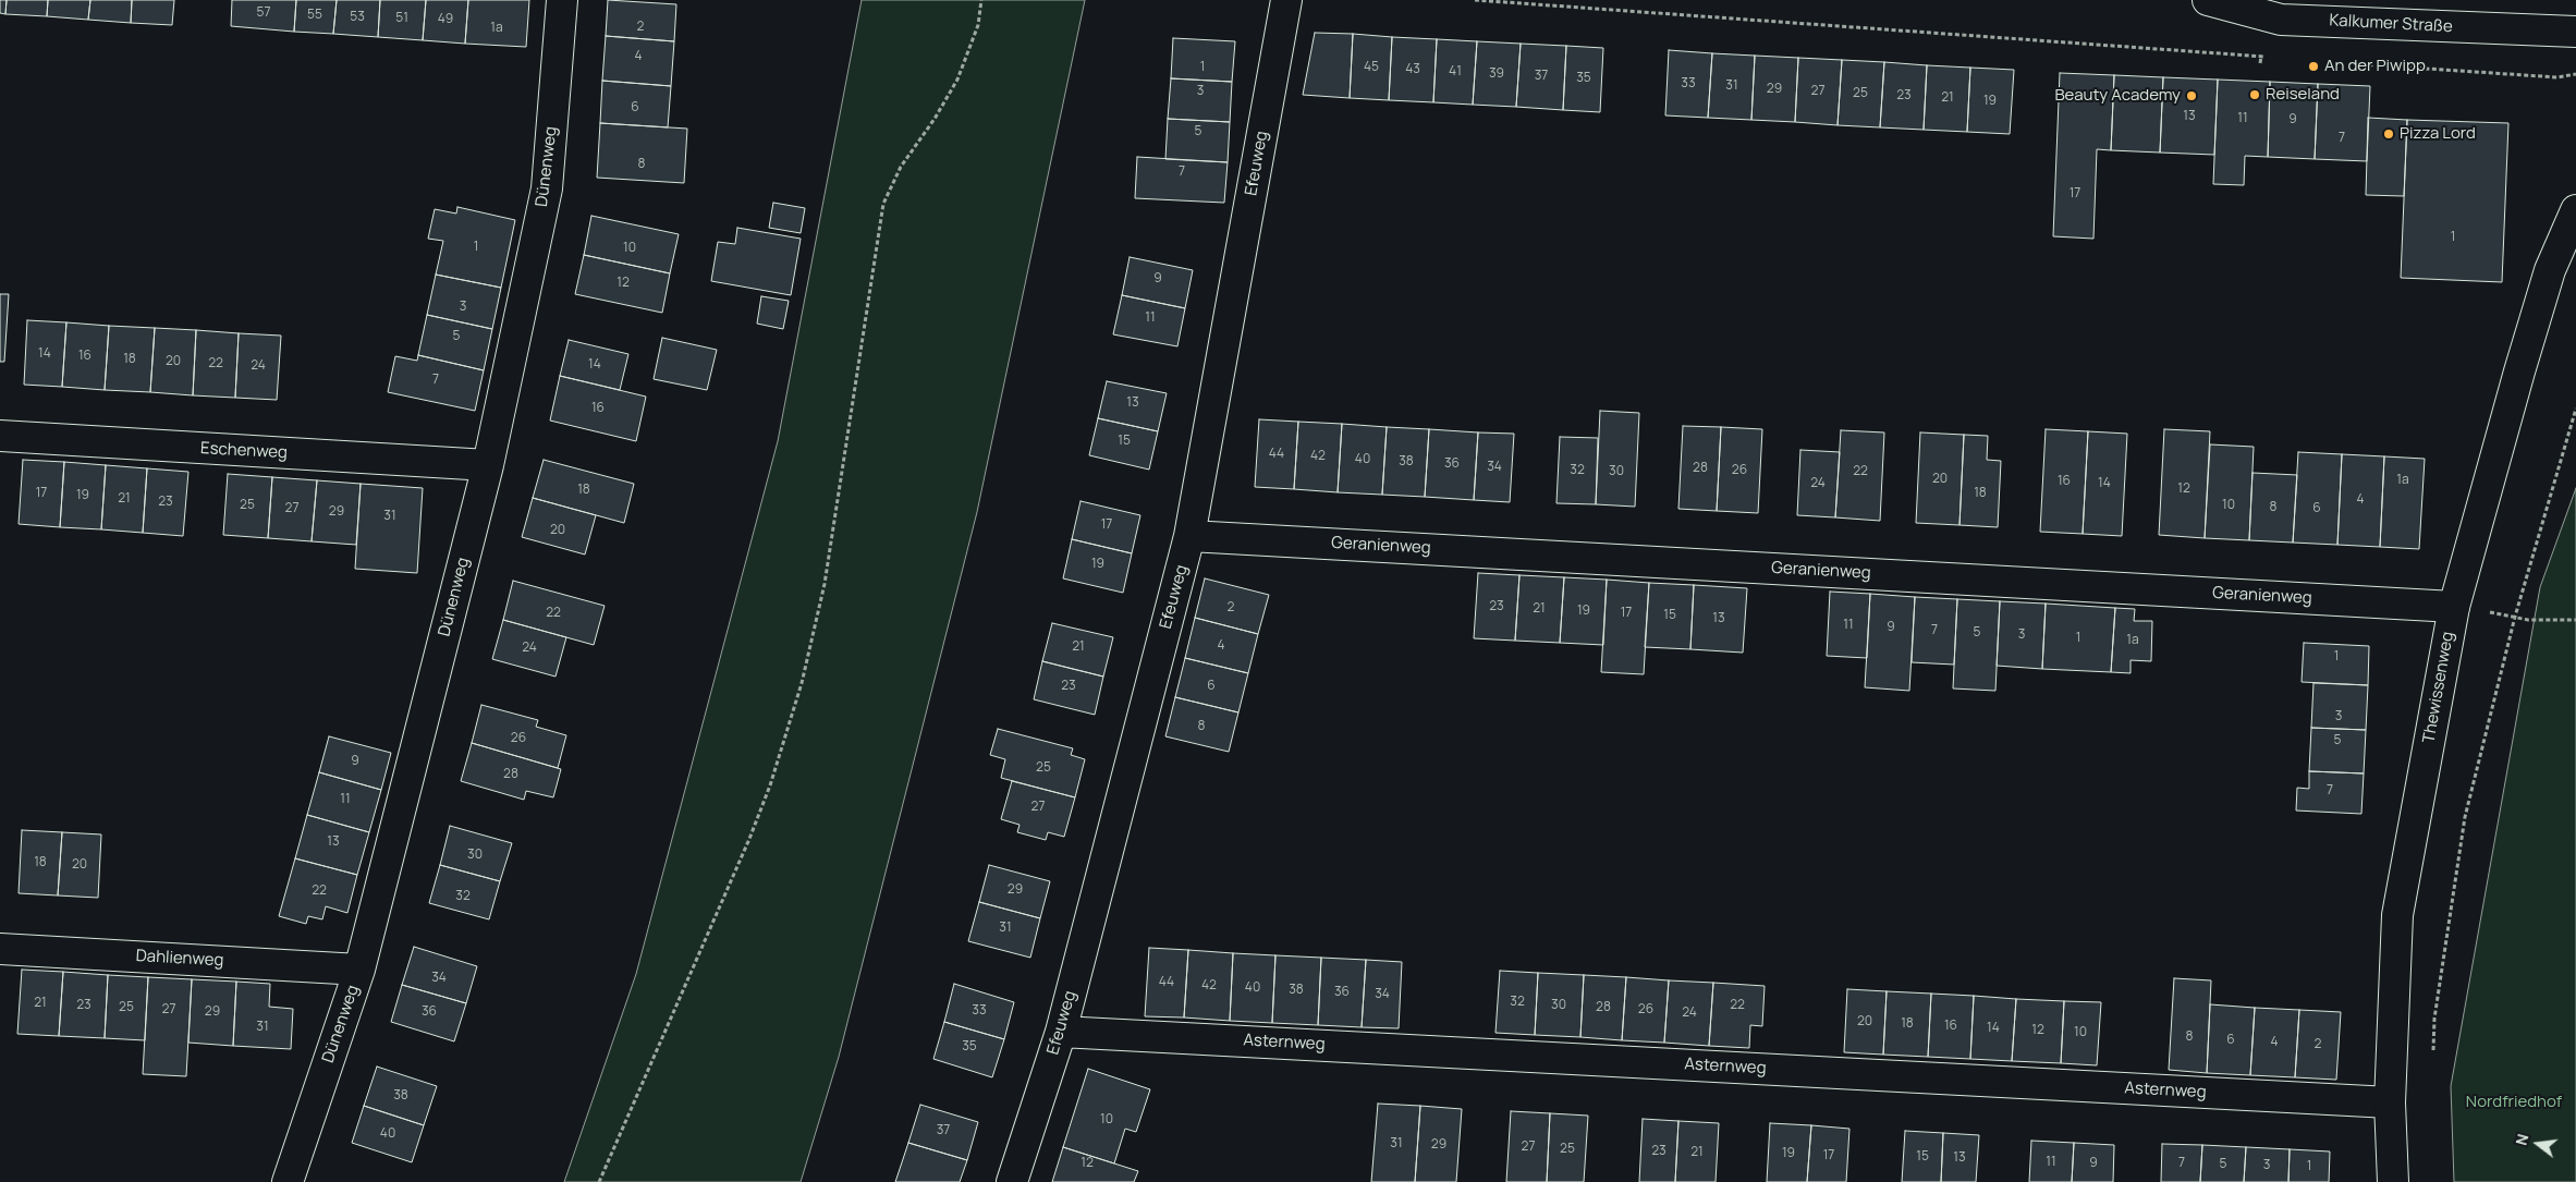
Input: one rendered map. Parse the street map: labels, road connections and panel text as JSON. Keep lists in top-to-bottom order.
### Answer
{
  "streets": {
    "street": [
      "Kalkumer Straße",
      "Efeuweg",
      "Dünenweg",
      "Eschenweg",
      "Geranienweg",
      "Thewissenweg",
      "Dahlienweg",
      "Asternweg"
    ]
  },
  "crossings": [
    ["Efeuweg", "Geranienweg"],
    ["Efeuweg", "Asternweg"],
    ["Dünenweg", "Eschenweg"],
    ["Dünenweg", "Dahlienweg"],
    ["Geranienweg", "Thewissenweg"],
    ["Thewissenweg", "Asternweg"]
  ],
  "parks": ["Nordfriedhof"],
  "places": [
    "An der Piwipp",
    "Reiseland",
    "Beauty Academy",
    "Pizza Lord"
  ],
  "house_numbers": [
    "57",
    "55",
    "53",
    "51",
    "49",
    "2",
    "1a",
    "4",
    "1",
    "45",
    "43",
    "41",
    "39",
    "37",
    "35",
    "33",
    "31",
    "29",
    "3",
    "27",
    "25",
    "23",
    "21",
    "19",
    "6",
    "13",
    "11",
    "9",
    "5",
    "7",
    "8",
    "7",
    "17",
    "1",
    "1",
    "10",
    "9",
    "12",
    "3",
    "11",
    "5",
    "14",
    "16",
    "18",
    "20",
    "22",
    "14",
    "24",
    "7",
    "13",
    "16",
    "15",
    "44",
    "42",
    "40",
    "38",
    "36",
    "34",
    "28",
    "32",
    "26",
    "30",
    "22",
    "20",
    "1a",
    "16",
    "24",
    "14",
    "12",
    "18",
    "17",
    "18",
    "19",
    "21",
    "4",
    "23",
    "25",
    "10",
    "8",
    "27",
    "6",
    "29",
    "31",
    "17",
    "20",
    "19",
    "23",
    "2",
    "21",
    "19",
    "22",
    "17",
    "15",
    "13",
    "11",
    "9",
    "7",
    "5",
    "3",
    "1",
    "1a",
    "4",
    "21",
    "24",
    "1",
    "23",
    "6",
    "3",
    "8",
    "26",
    "5",
    "9",
    "25",
    "28",
    "7",
    "11",
    "27",
    "13",
    "30",
    "18",
    "20",
    "29",
    "22",
    "32",
    "31",
    "34",
    "44",
    "42",
    "40",
    "38",
    "36",
    "34",
    "32",
    "21",
    "23",
    "30",
    "22",
    "25",
    "28",
    "27",
    "26",
    "33",
    "29",
    "36",
    "24",
    "20",
    "18",
    "16",
    "31",
    "14",
    "12",
    "10",
    "8",
    "6",
    "4",
    "2",
    "35",
    "38",
    "10",
    "37",
    "40",
    "31",
    "29",
    "27",
    "25",
    "23",
    "21",
    "19",
    "17",
    "15",
    "13",
    "11",
    "12",
    "9",
    "7",
    "5",
    "3",
    "1"
  ],
  "north": "left"
}
